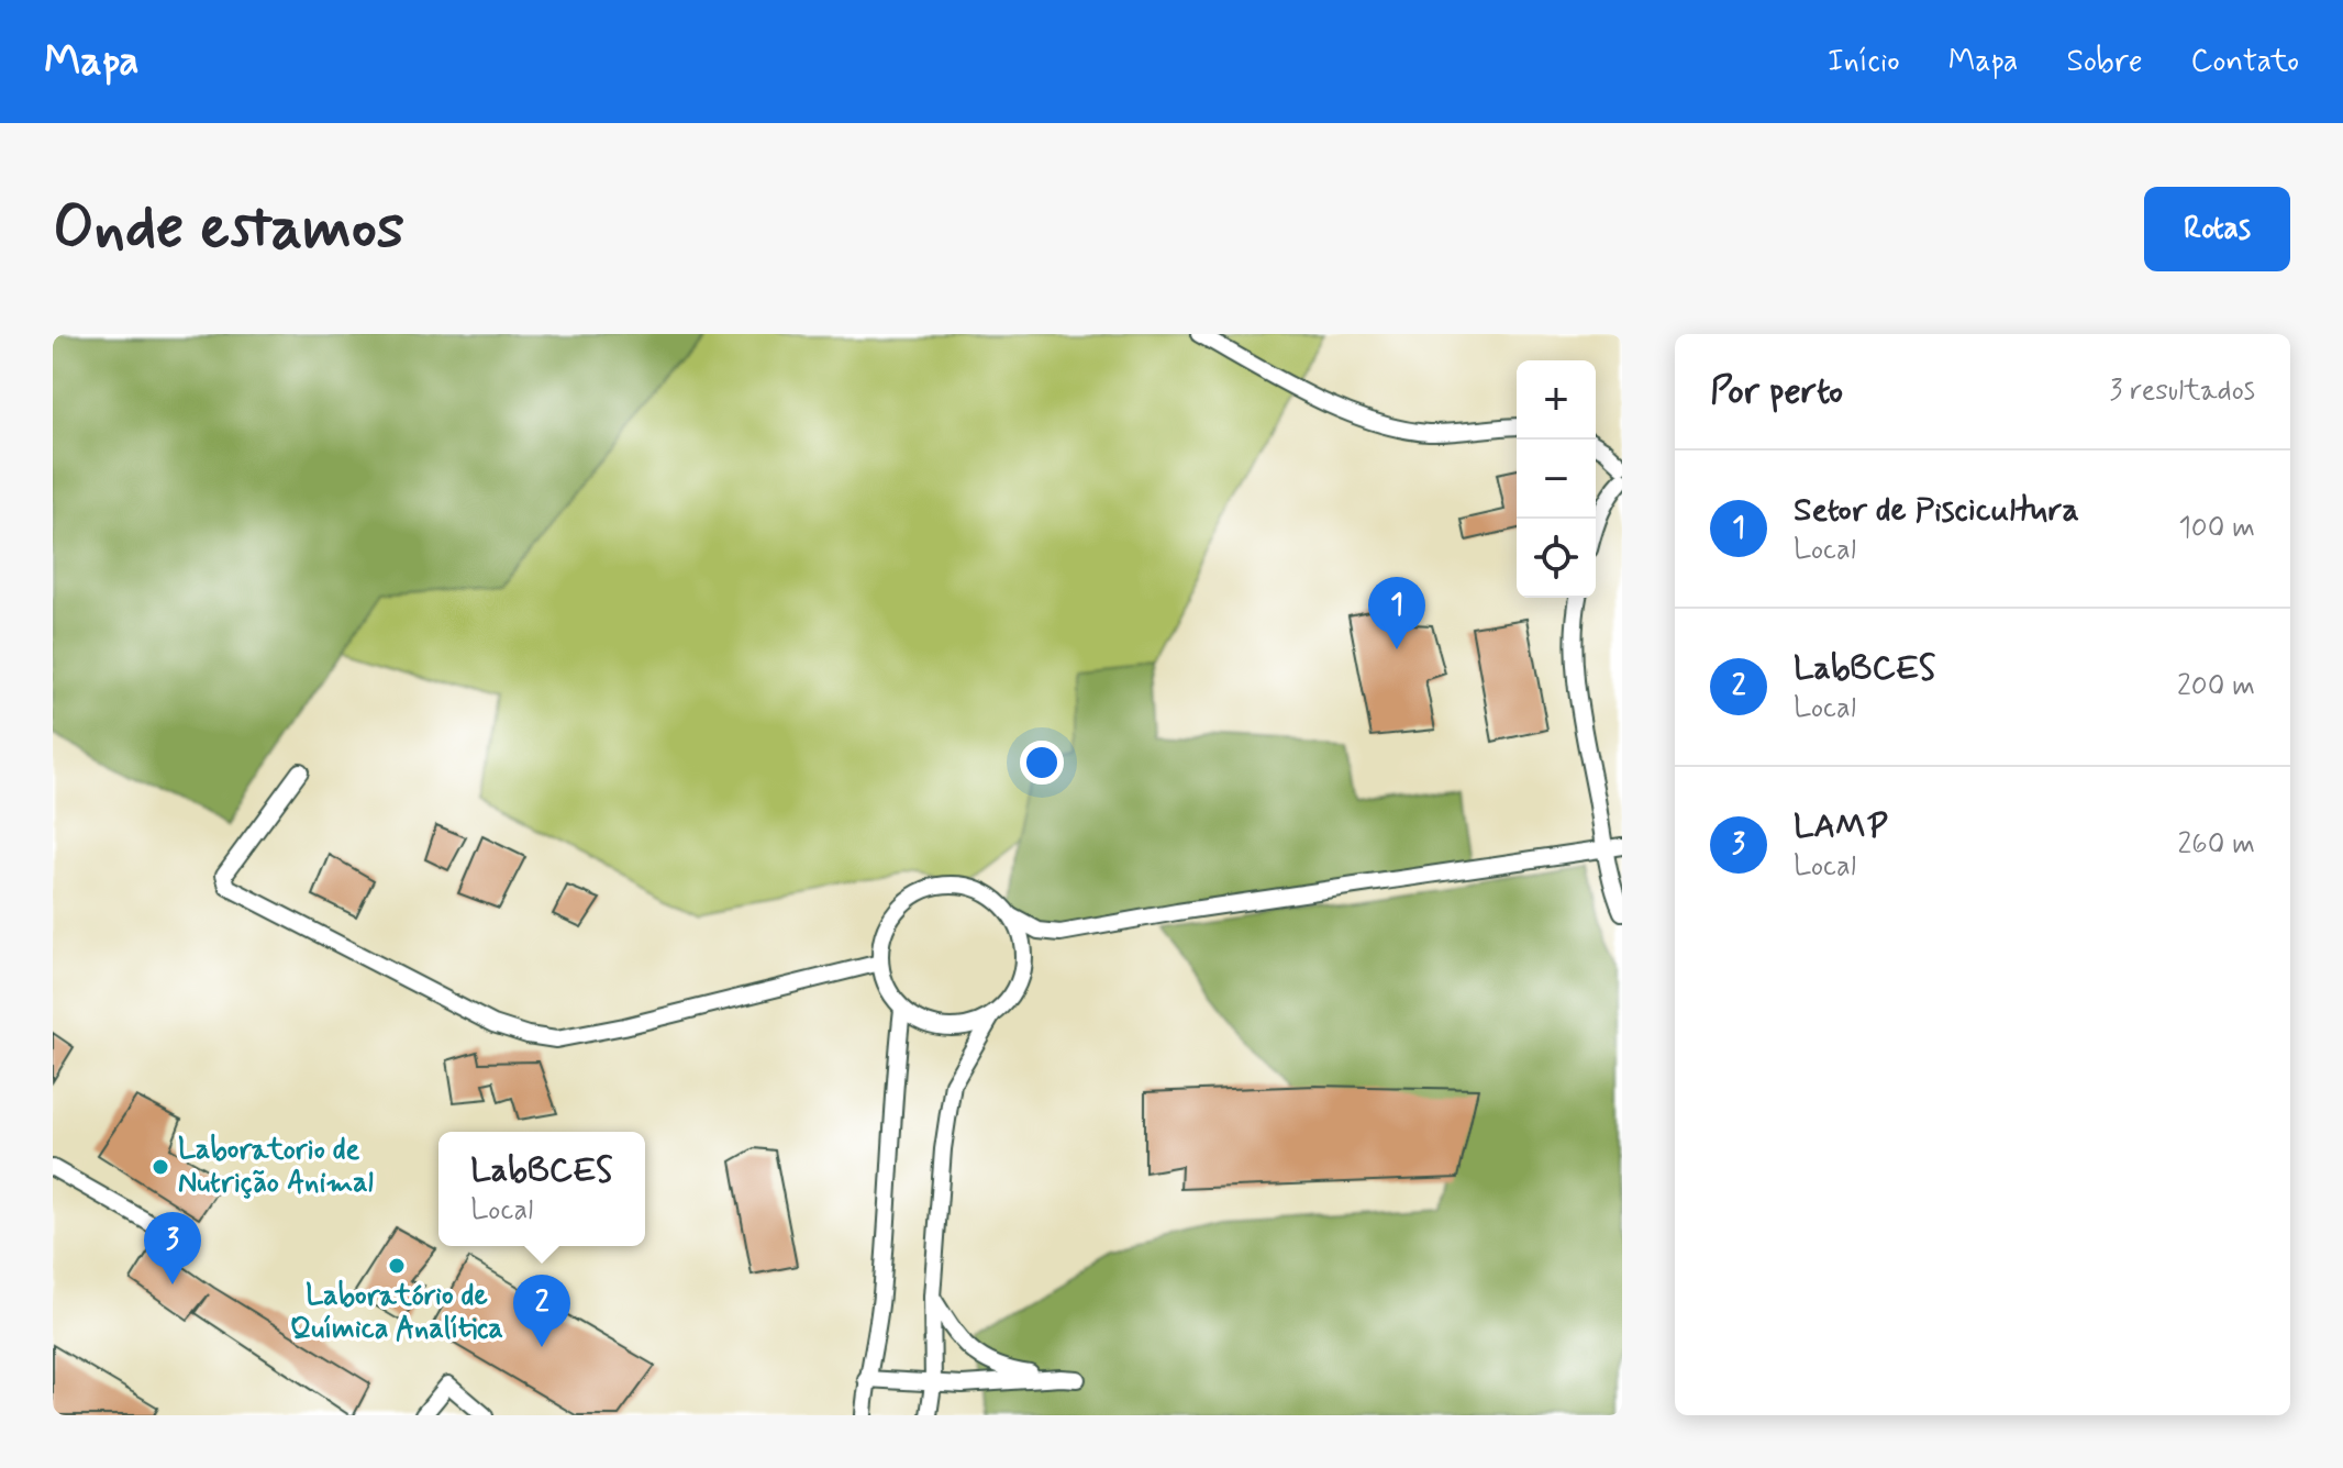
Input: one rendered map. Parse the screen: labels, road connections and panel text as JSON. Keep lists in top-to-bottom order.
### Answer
{
  "places": ["Laboratorio de Nutrição Animal", "Laboratório de Química Analítica"],
  "page": {
    "header": "Mapa",
    "nav": [
      "Início",
      "Mapa",
      "Sobre",
      "Contato"
    ],
    "buttons": "Rotas",
    "title": "Onde estamos",
    "heading": ["Por perto", "3 resultados"],
    "map_buttons": ["+", "−"],
    "list": [
      {
        "mark": "1",
        "name": "Setor de Piscicultura",
        "note": "Local",
        "value": "100 m"
      },
      {
        "mark": "2",
        "name": "LabBCES",
        "note": "Local",
        "value": "200 m"
      },
      {
        "mark": "3",
        "name": "LAMP",
        "note": "Local",
        "value": "260 m"
      }
    ],
    "pins": ["1", "3", "2"],
    "popup": ["LabBCES", "Local"]
  }
}
